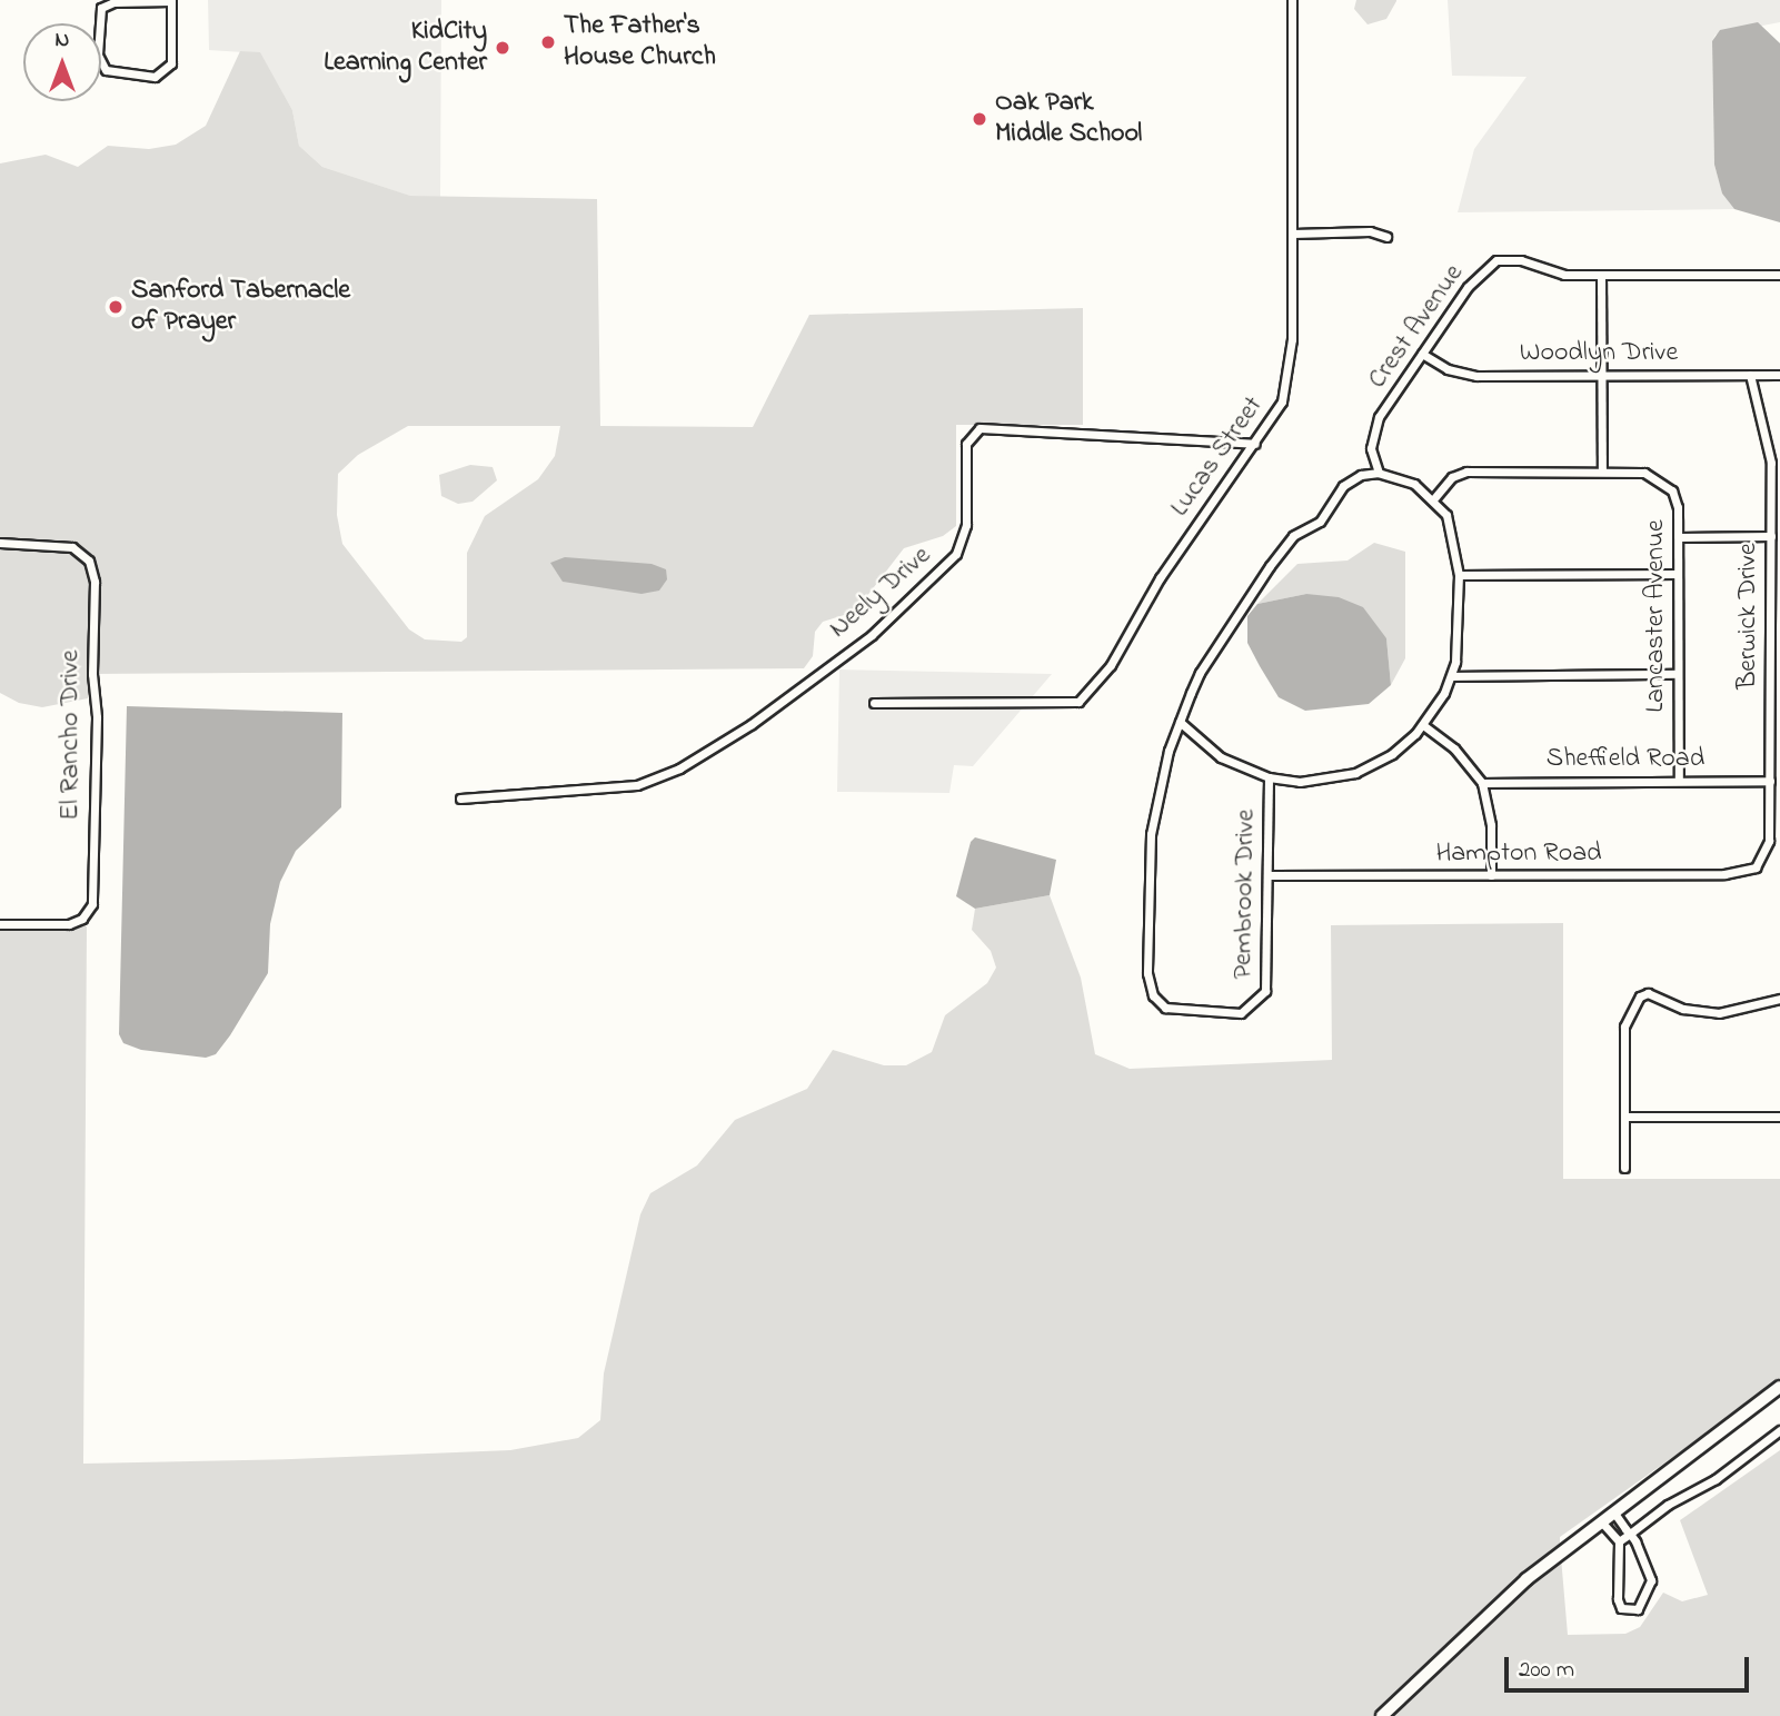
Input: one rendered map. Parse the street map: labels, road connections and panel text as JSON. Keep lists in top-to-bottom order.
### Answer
{
  "streets": {
    "street": [
      "Crest Avenue",
      "Woodlyn Drive",
      "Lucas Street",
      "Neely Drive",
      "Lancaster Avenue",
      "Berwick Drive",
      "El Rancho Drive",
      "Sheffield Road",
      "Hampton Road",
      "Pembrook Drive"
    ]
  },
  "crossings": [
    ["Crest Avenue", "Woodlyn Drive"],
    ["Woodlyn Drive", "Berwick Drive"],
    ["Lucas Street", "Neely Drive"],
    ["Lancaster Avenue", "Sheffield Road"],
    ["Berwick Drive", "Sheffield Road"],
    ["Berwick Drive", "Hampton Road"],
    ["Hampton Road", "Pembrook Drive"]
  ],
  "places": [
    "The Father's House Church",
    "KidCity Learning Center",
    "Oak Park Middle School",
    "Sanford Tabernacle of Prayer"
  ],
  "scale_bar": "200 m",
  "north": "top"
}
